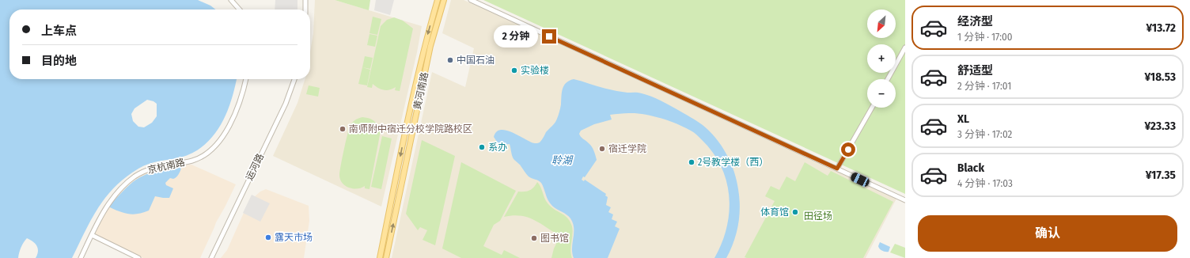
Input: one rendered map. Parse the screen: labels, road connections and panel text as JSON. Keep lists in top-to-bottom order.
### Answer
{
  "streets": {
    "main road": ["黄河南路"],
    "street": ["京杭南路", "运河路"]
  },
  "water": ["聆湖"],
  "parks": ["田径场"],
  "places": [
    "中国石油",
    "实验楼",
    "南师附中宿迁分校学院路校区",
    "系办",
    "宿迁学院",
    "2号教学楼（西）",
    "体育馆",
    "露天市场",
    "图书馆"
  ],
  "north": "bottom left",
  "page": {
    "list": [
      {
        "name": "经济型",
        "note": "1 分钟 · 17:00",
        "value": "¥13.72"
      },
      {
        "name": "舒适型",
        "note": "2 分钟 · 17:01",
        "value": "¥18.53"
      },
      {
        "name": "XL",
        "note": "3 分钟 · 17:02",
        "value": "¥23.33"
      },
      {
        "name": "Black",
        "note": "4 分钟 · 17:03",
        "value": "¥17.35"
      }
    ],
    "map_buttons": ["+", "−"],
    "banner": ["上车点", "目的地"],
    "bubble": "2 分钟",
    "buttons": "确认"
  }
}
